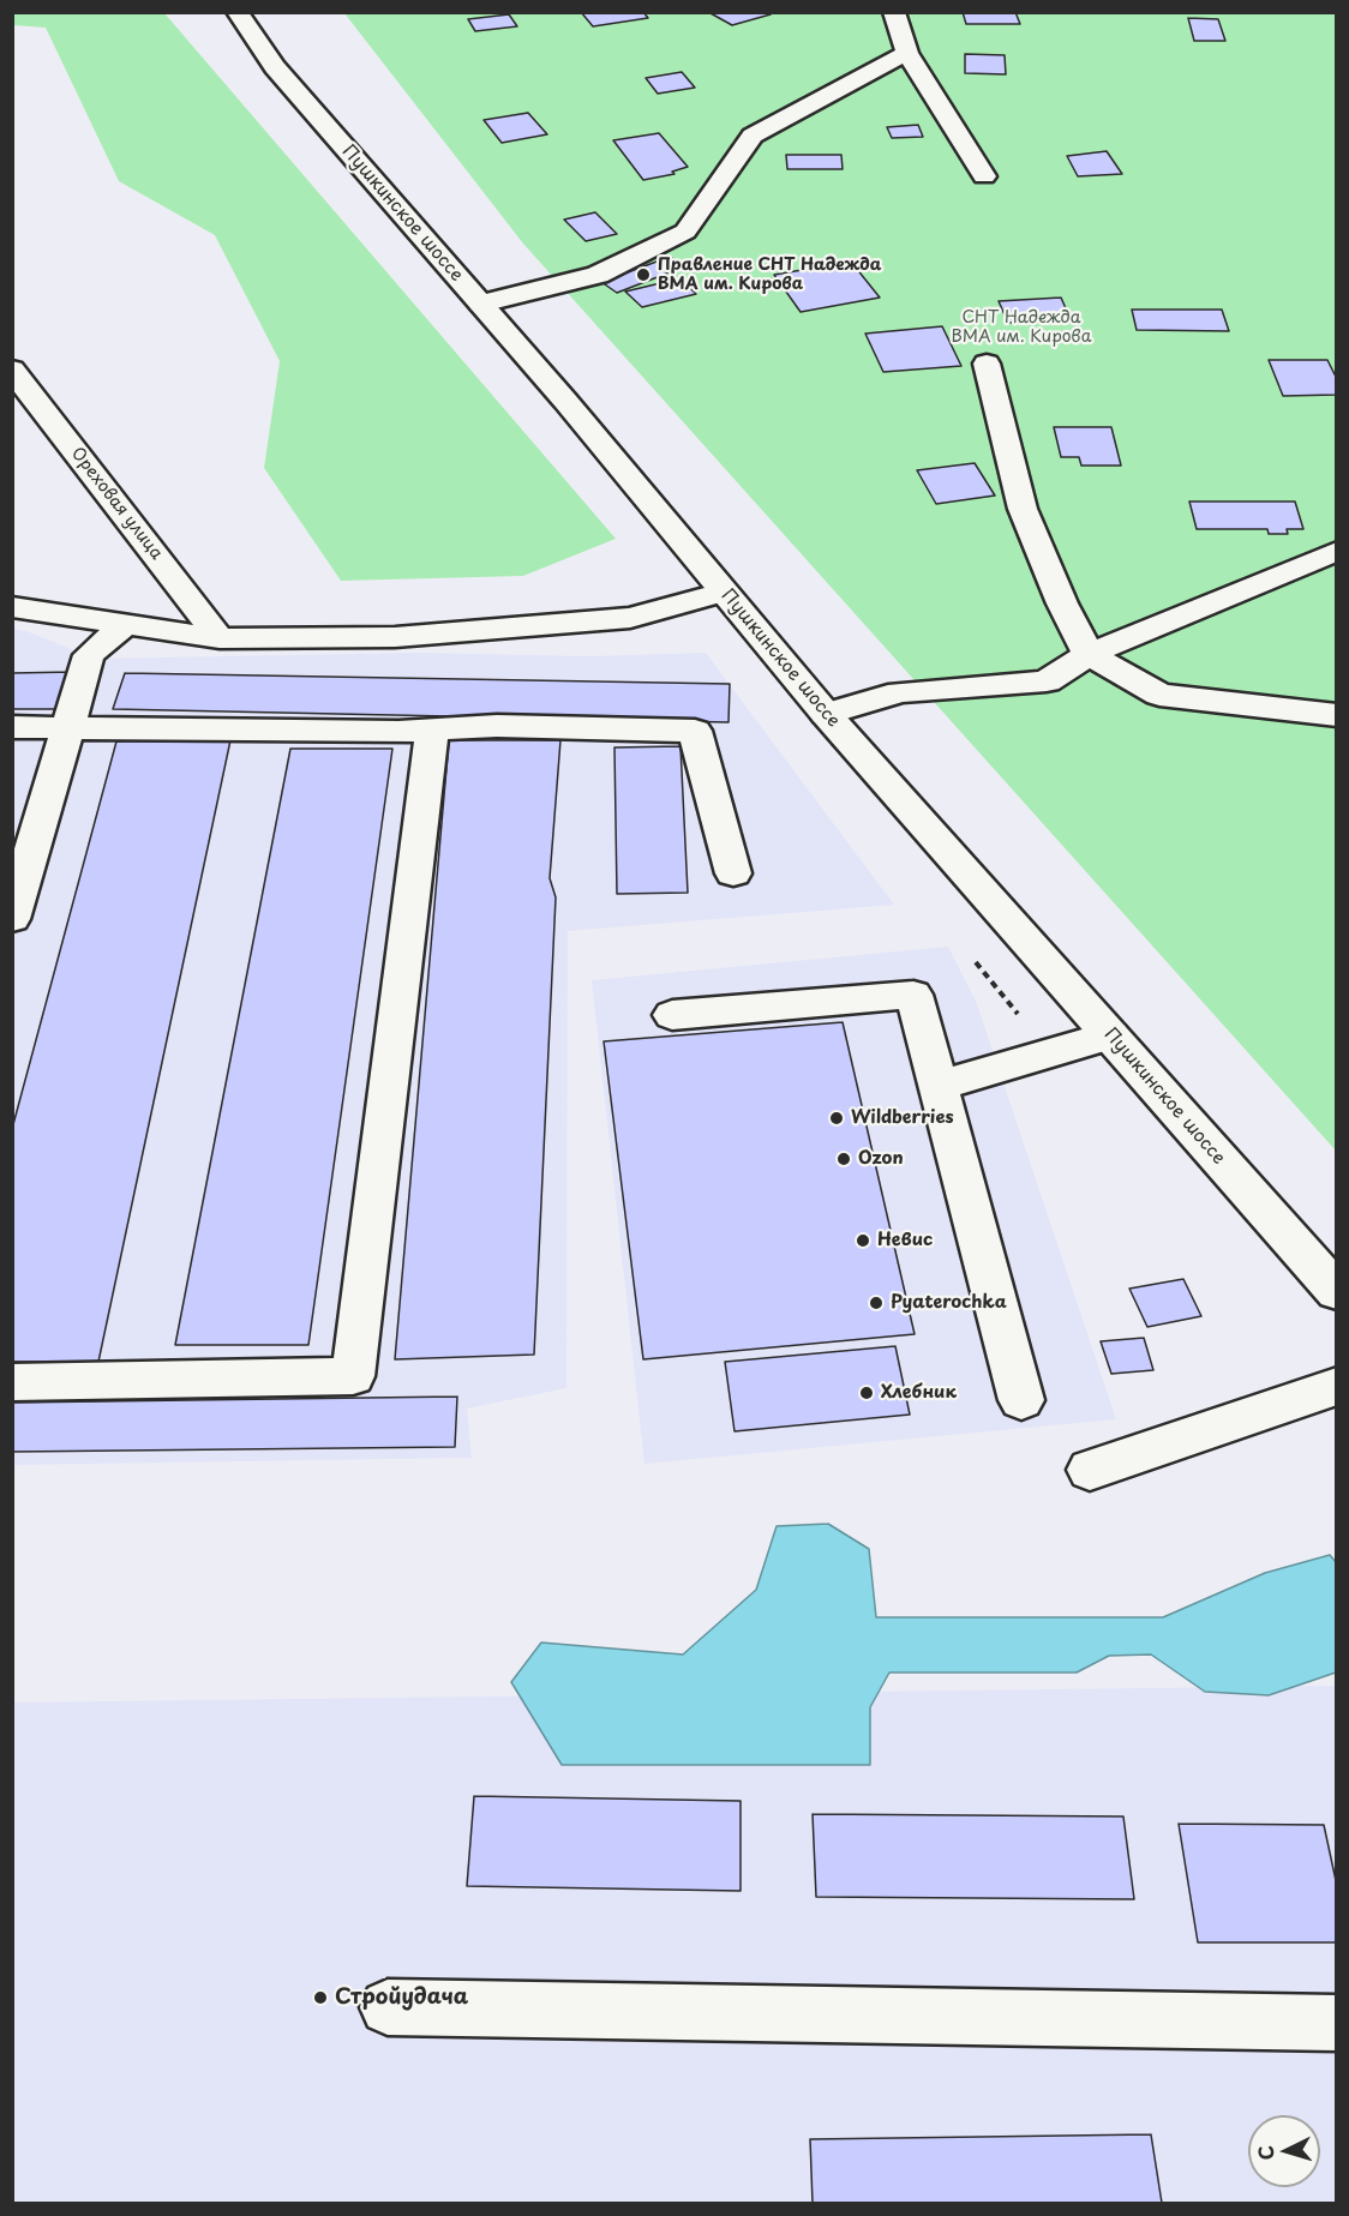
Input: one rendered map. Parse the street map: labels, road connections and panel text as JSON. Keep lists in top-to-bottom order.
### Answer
{
  "streets": {
    "street": ["Пушкинское шоссе", "Ореховая улица"]
  },
  "parks": ["СНТ Надежда ВМА им. Кирова"],
  "places": [
    "Правление СНТ Надежда ВМА им. Кирова",
    "Wildberries",
    "Ozon",
    "Невис",
    "Pyaterochka",
    "Хлебник",
    "Стройудача"
  ],
  "north": "left"
}
